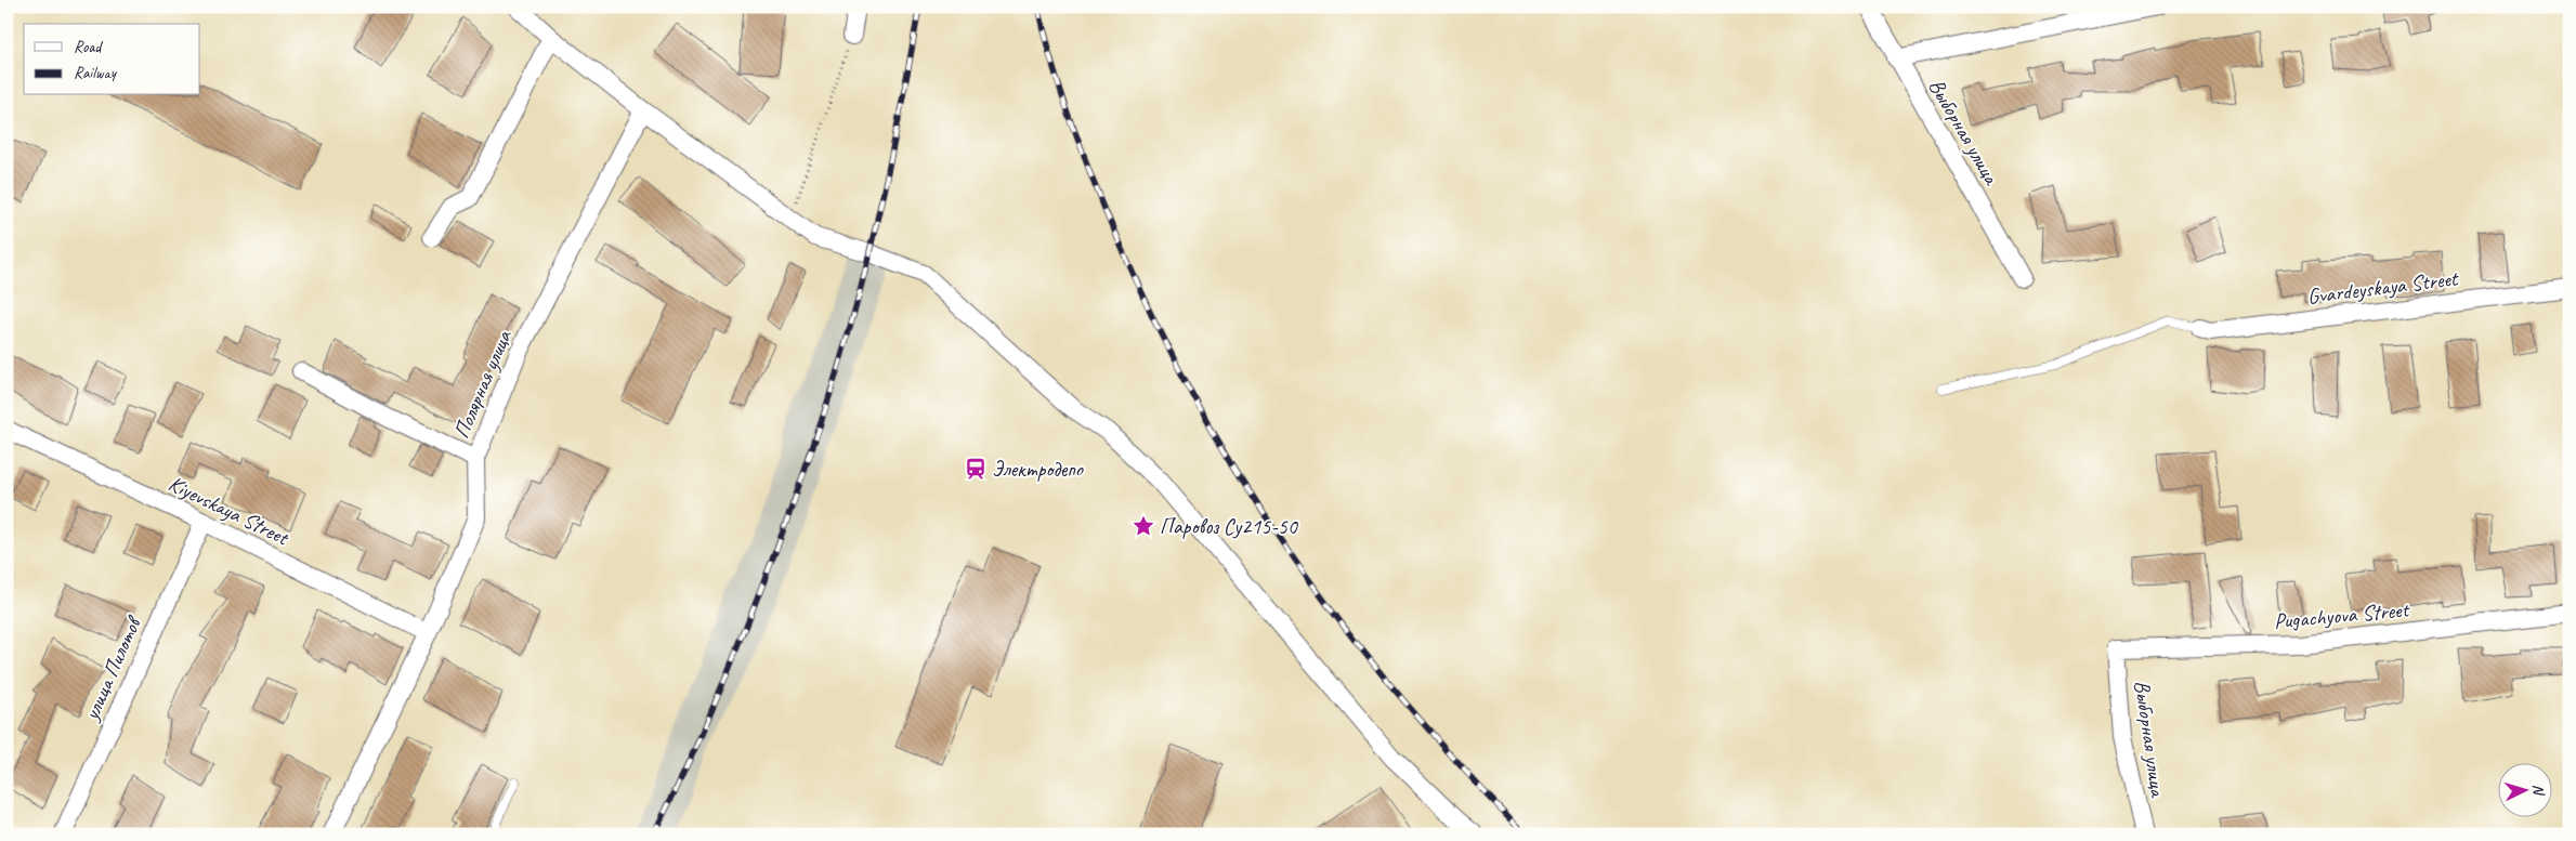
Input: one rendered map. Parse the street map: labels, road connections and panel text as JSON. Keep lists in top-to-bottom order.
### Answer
{
  "streets": {
    "street": [
      "Выборная улица",
      "Gvardeyskaya Street",
      "Полярная улица",
      "Kiyevskaya Street",
      "Pugachyova Street",
      "улица Пилотов"
    ]
  },
  "crossings": [
    ["Выборная улица", "Pugachyova Street"],
    ["Полярная улица", "Kiyevskaya Street"],
    ["Kiyevskaya Street", "улица Пилотов"]
  ],
  "places": {
    "station": ["Электродепо"],
    "place": ["Паровоз Су215-50"]
  },
  "legend": ["Road", "Railway"],
  "north": "right"
}
